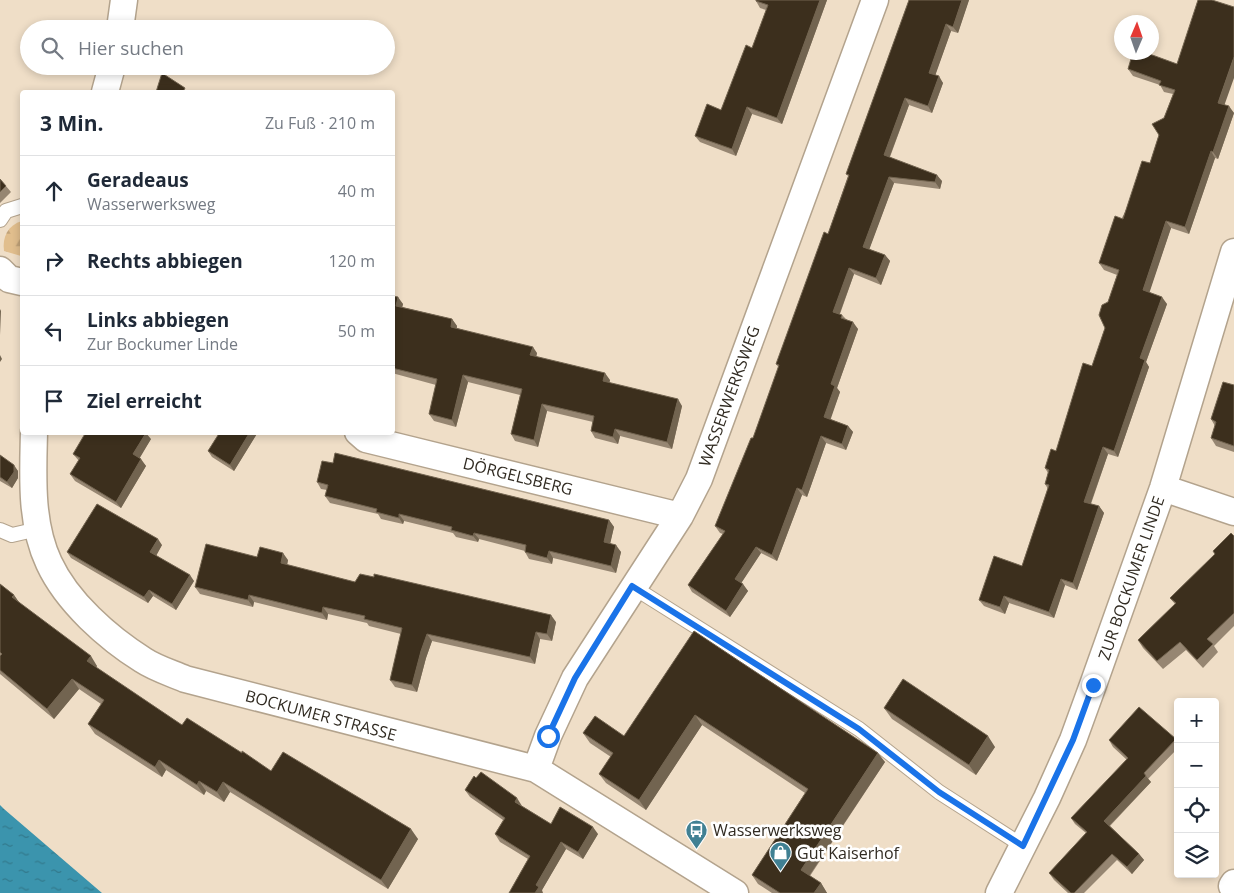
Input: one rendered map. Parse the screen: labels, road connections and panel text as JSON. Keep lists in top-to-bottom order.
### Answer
{
  "streets": {
    "street": [
      "WASSERWERKSWEG",
      "DÖRGELSBERG",
      "ZUR BOCKUMER LINDE",
      "BOCKUMER STRASSE"
    ]
  },
  "crossings": [
    ["WASSERWERKSWEG", "DÖRGELSBERG"],
    ["WASSERWERKSWEG", "BOCKUMER STRASSE"]
  ],
  "places": {
    "bus stop": ["Wasserwerksweg"],
    "shop": ["Gut Kaiserhof"]
  },
  "north": "top",
  "page": {
    "search": "Hier suchen",
    "heading": ["3 Min.", "Zu Fuß · 210 m"],
    "list": [
      ["Geradeaus", "Wasserwerksweg", "40 m"],
      ["Rechts abbiegen", "120 m"],
      ["Links abbiegen", "Zur Bockumer Linde", "50 m"],
      "Ziel erreicht"
    ],
    "map_buttons": ["+", "−"]
  }
}
